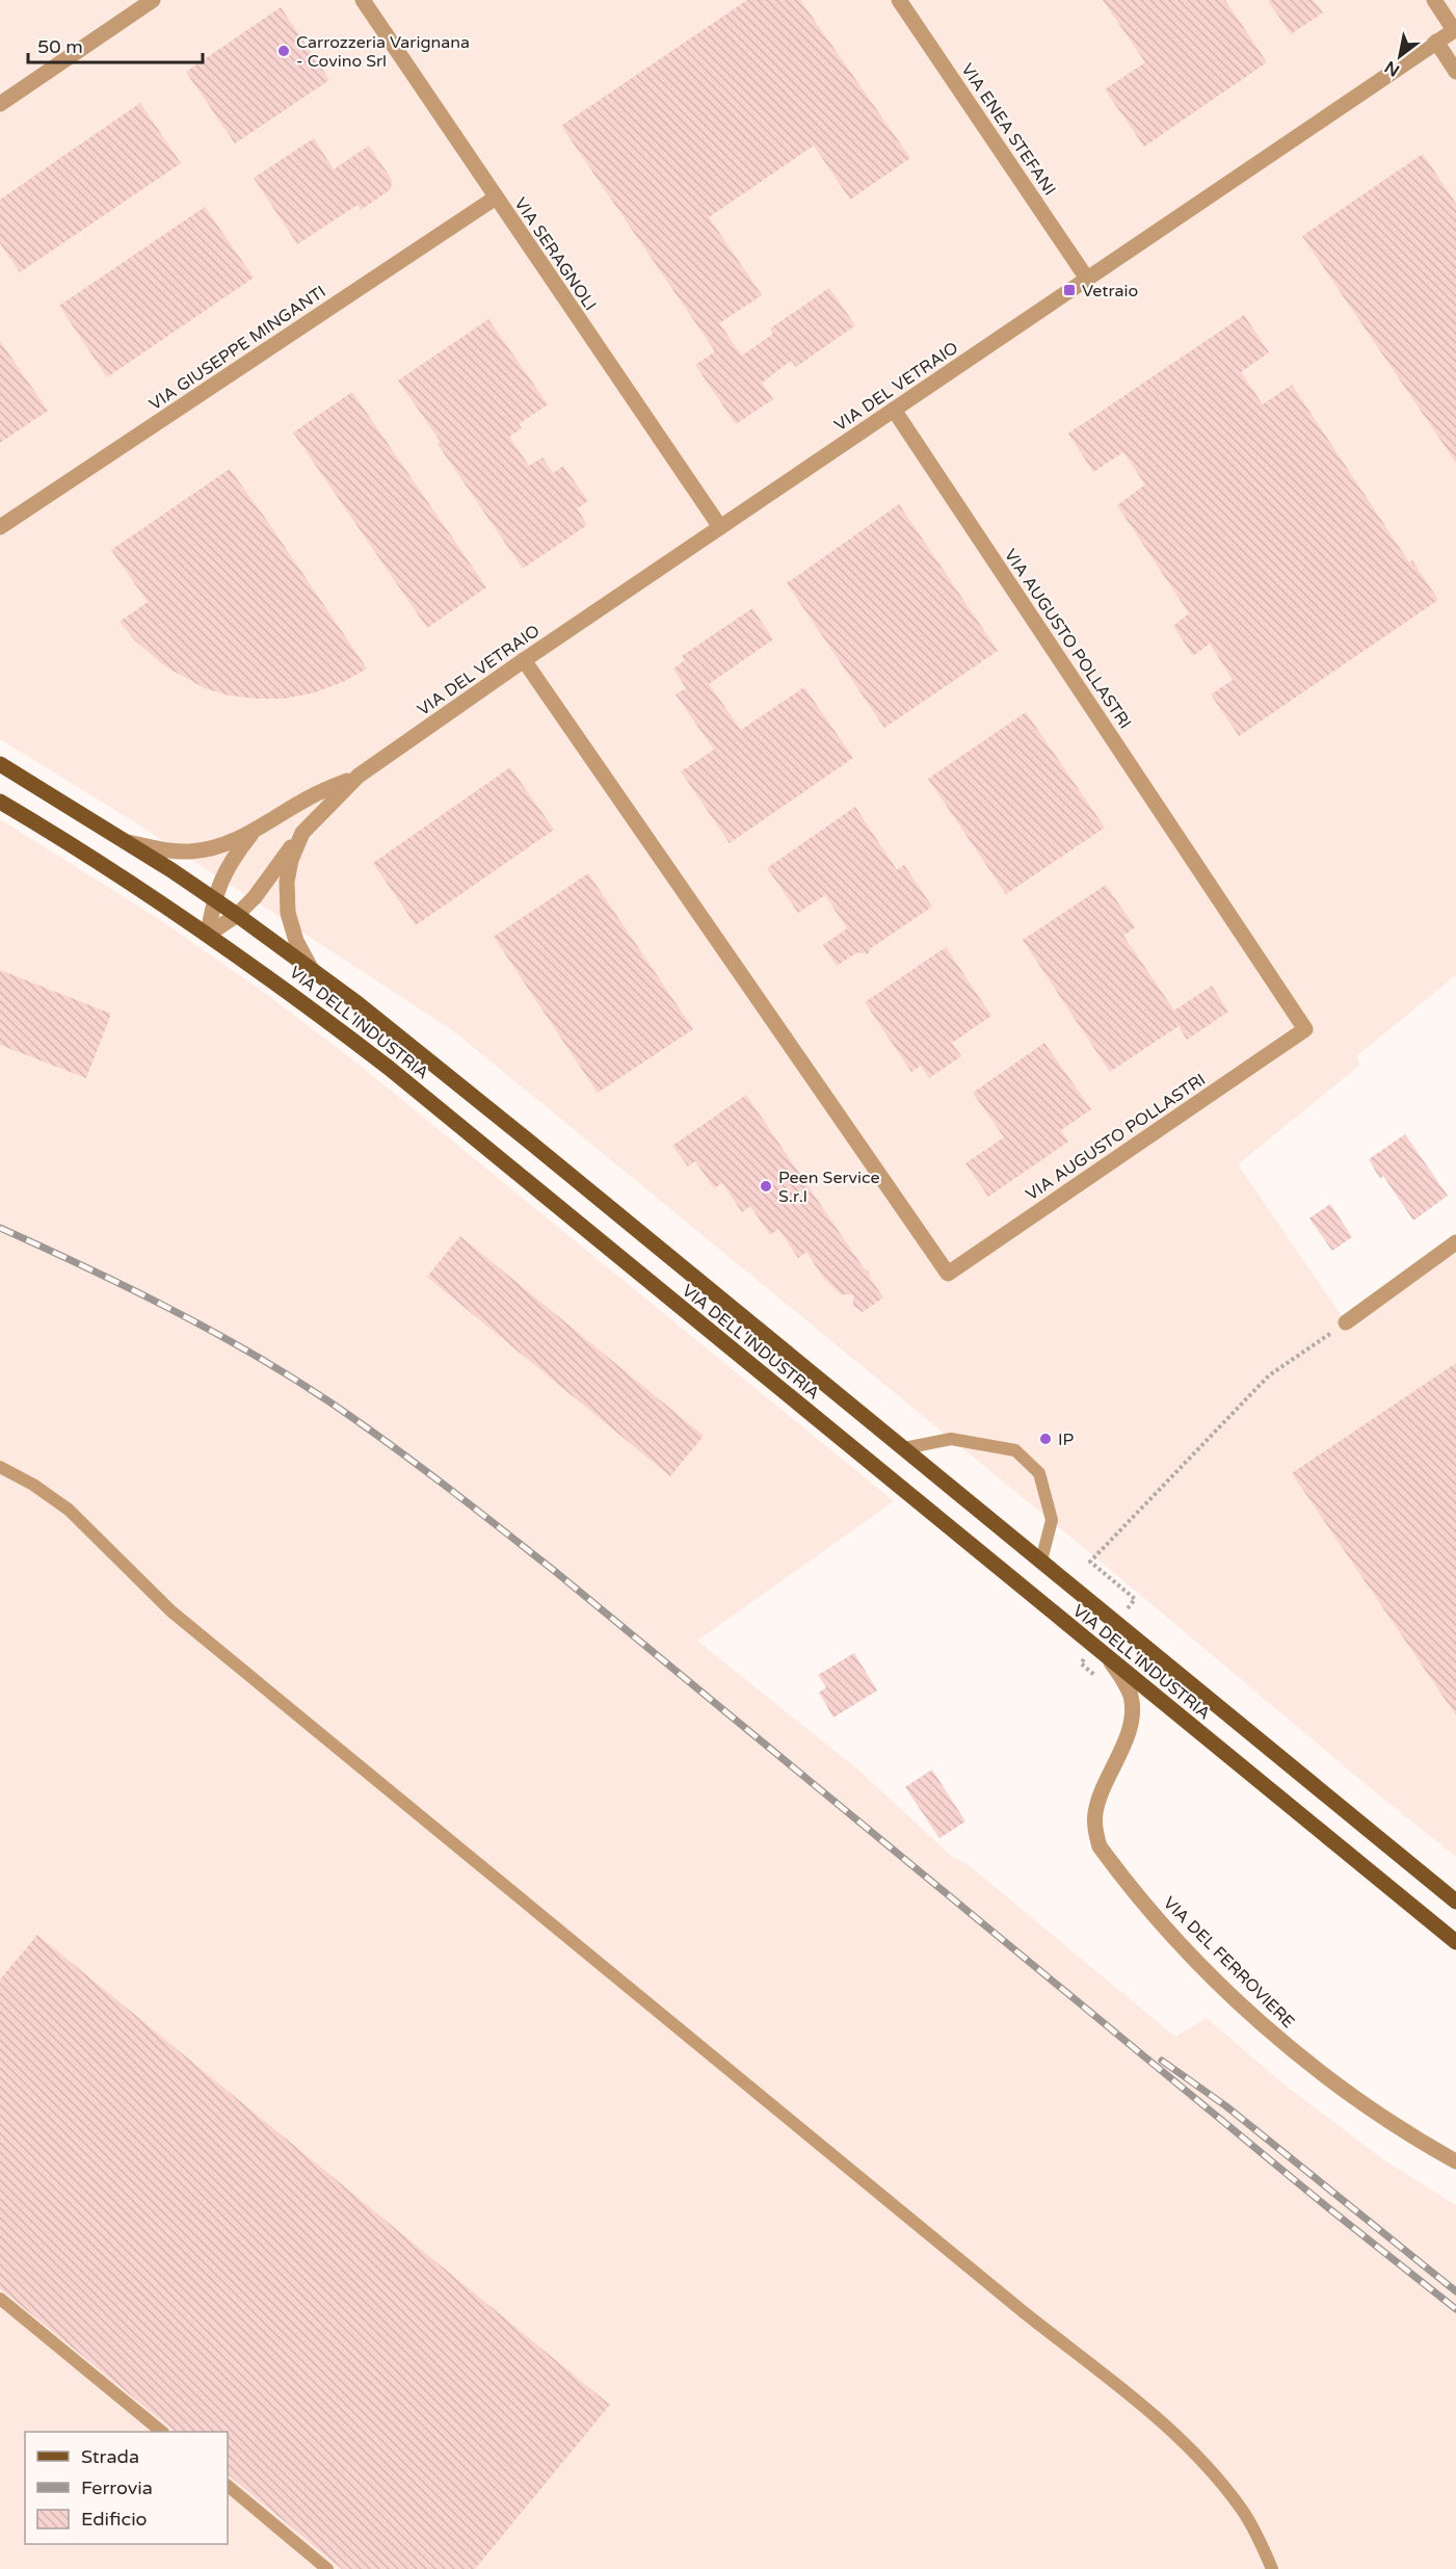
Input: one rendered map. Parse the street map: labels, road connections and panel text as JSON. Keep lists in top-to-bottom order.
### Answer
{
  "streets": {
    "main road": ["VIA DELL'INDUSTRIA"],
    "street": [
      "VIA ENEA STEFANI",
      "VIA SERAGNOLI",
      "VIA GIUSEPPE MINGANTI",
      "VIA DEL VETRAIO",
      "VIA AUGUSTO POLLASTRI",
      "VIA DEL FERROVIERE"
    ]
  },
  "crossings": [
    ["VIA ENEA STEFANI", "VIA DEL VETRAIO"],
    ["VIA SERAGNOLI", "VIA GIUSEPPE MINGANTI"],
    ["VIA SERAGNOLI", "VIA DEL VETRAIO"],
    ["VIA DEL VETRAIO", "VIA AUGUSTO POLLASTRI"],
    ["VIA DEL VETRAIO", "VIA DELL'INDUSTRIA"],
    ["VIA DELL'INDUSTRIA", "VIA DEL FERROVIERE"]
  ],
  "places": {
    "other": ["Carrozzeria Varignana - Covino Srl", "Peen Service S.r.l", "IP"],
    "transit": ["Vetraio"]
  },
  "legend": ["Strada", "Ferrovia", "Edificio"],
  "scale_bar": "50 m",
  "north": "bottom left"
}
